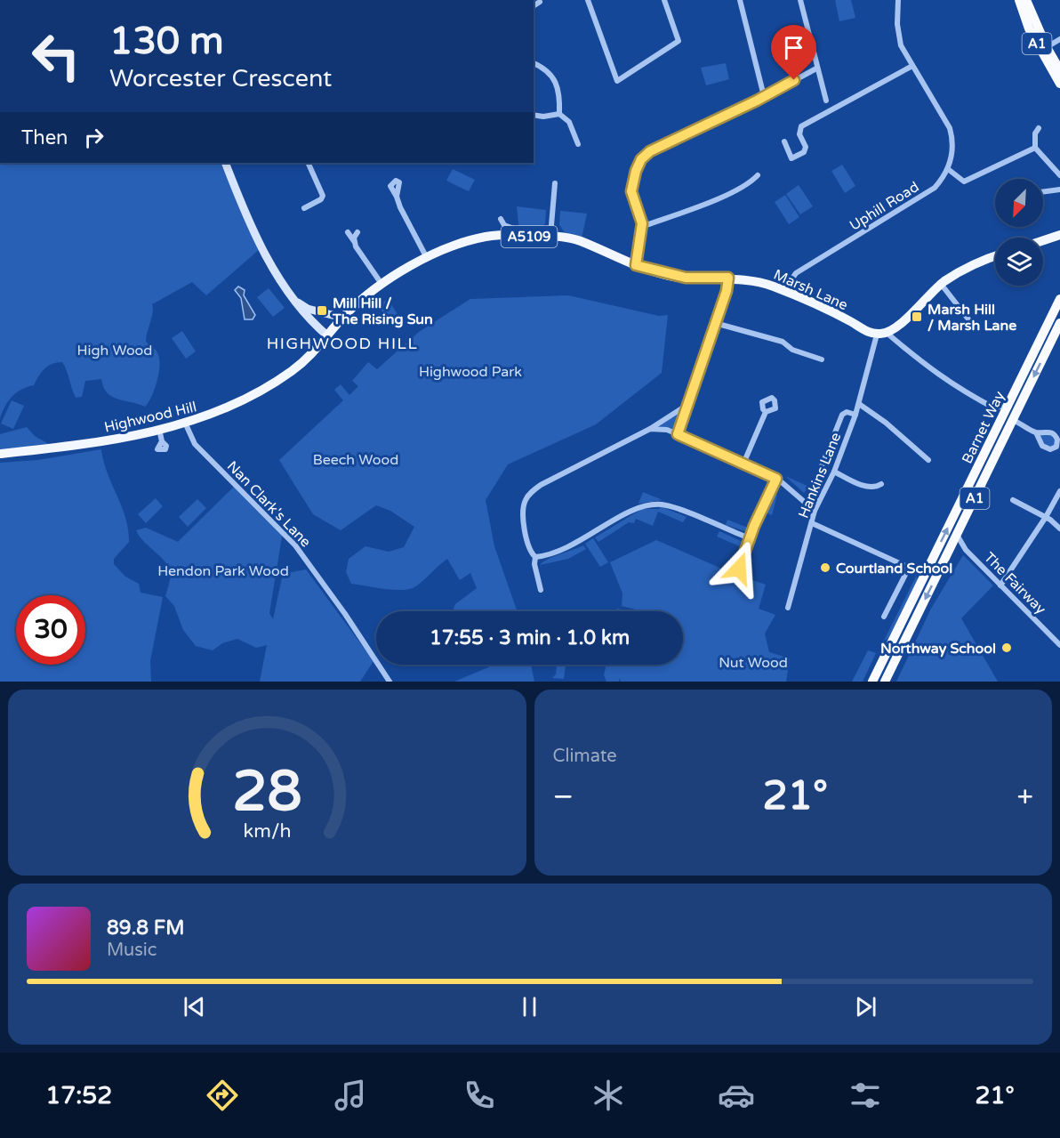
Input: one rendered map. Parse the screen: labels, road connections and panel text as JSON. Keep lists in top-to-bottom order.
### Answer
{
  "streets": {
    "highway": ["A1", "Barnet Way"],
    "main road": ["A5109", "Marsh Lane", "Highwood Hill"],
    "street": [
      "Uphill Road",
      "Hankins Lane",
      "Nan Clark's Lane",
      "The Fairway"
    ]
  },
  "crossings": [
    ["Uphill Road", "Marsh Lane"],
    ["Marsh Lane", "Highwood Hill"],
    ["Marsh Lane", "Hankins Lane"],
    ["Highwood Hill", "Nan Clark's Lane"],
    ["Barnet Way", "The Fairway"]
  ],
  "districts": ["HIGHWOOD HILL"],
  "parks": [
    "High Wood",
    "Highwood Park",
    "Beech Wood",
    "Hendon Park Wood",
    "Nut Wood"
  ],
  "places": {
    "transit": ["Mill Hill / The Rising Sun", "Marsh Hill / Marsh Lane"],
    "other": ["Courtland School", "Northway School"]
  },
  "north": "bottom left",
  "page": {
    "turn": ["130 m", "Worcester Crescent"],
    "then": "Then",
    "limit": "30",
    "trip": "17:55 · 3 min · 1.0 km",
    "tile": "Climate",
    "heat": ["−", "21°", "+"],
    "song": ["89.8 FM", "Music"],
    "tabs": ["17:52", "21°"],
    "gauge": ["28", "km/h"]
  }
}
